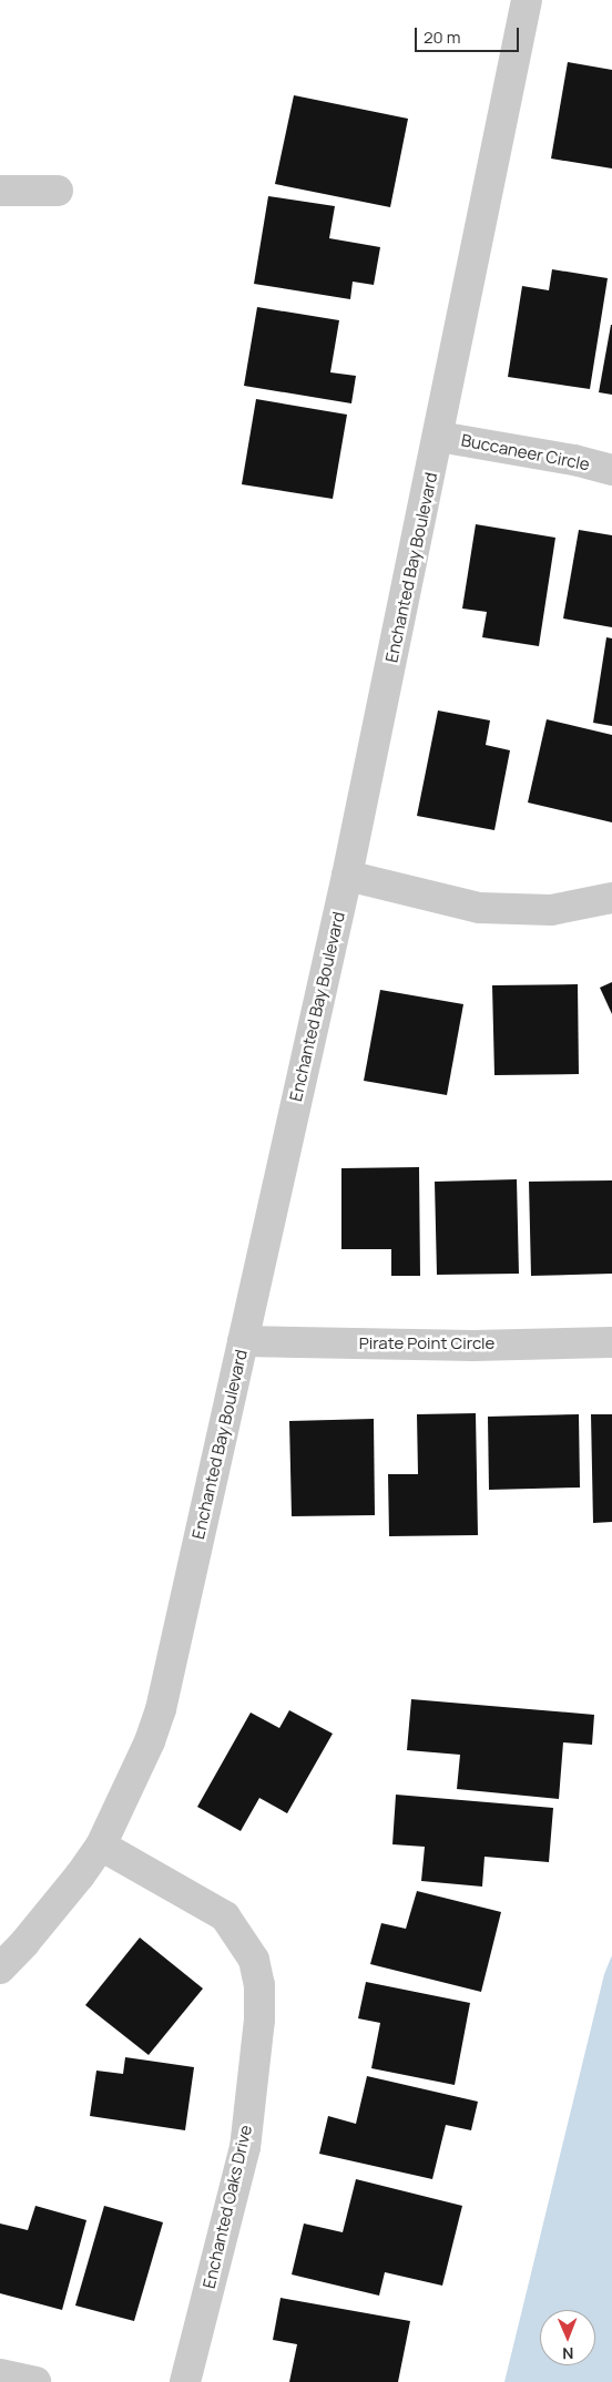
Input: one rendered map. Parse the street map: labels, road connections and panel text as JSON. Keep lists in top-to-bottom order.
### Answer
{
  "streets": {
    "street": [
      "Buccaneer Circle",
      "Enchanted Bay Boulevard",
      "Pirate Point Circle",
      "Enchanted Oaks Drive"
    ]
  },
  "crossings": [
    ["Buccaneer Circle", "Enchanted Bay Boulevard"],
    ["Enchanted Bay Boulevard", "Pirate Point Circle"],
    ["Enchanted Bay Boulevard", "Enchanted Oaks Drive"]
  ],
  "scale_bar": "20 m",
  "north": "bottom"
}
